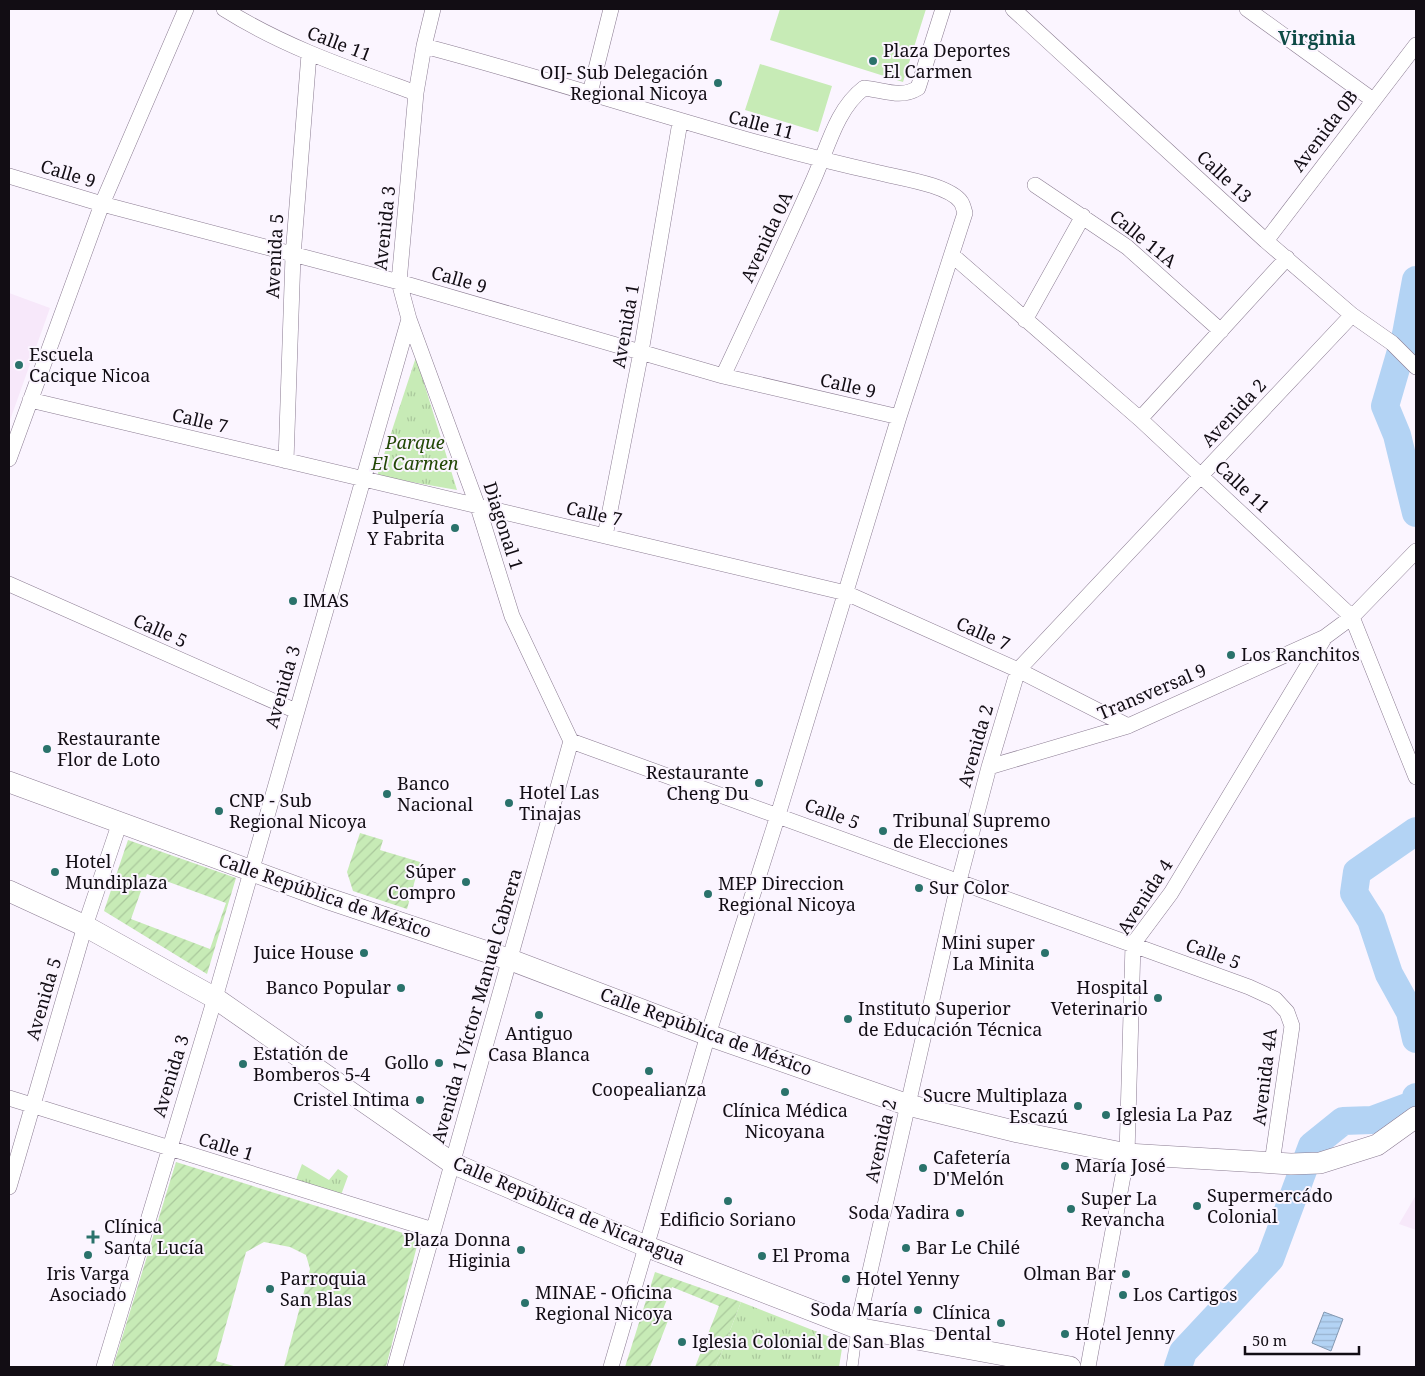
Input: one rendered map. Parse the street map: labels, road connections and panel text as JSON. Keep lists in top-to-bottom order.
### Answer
{
  "streets": {
    "main road": ["Calle República de México", "Calle República de Nicaragua"],
    "street": [
      "Calle 11",
      "Avenida 0B",
      "Calle 9",
      "Calle 13",
      "Avenida 3",
      "Avenida 0A",
      "Calle 11A",
      "Avenida 5",
      "Avenida 1",
      "Avenida 2",
      "Calle 7",
      "Diagonal 1",
      "Calle 5",
      "Transversal 9",
      "Avenida 4",
      "Avenida 1 Víctor Manuel Cabrera",
      "Avenida 4A",
      "Calle 1"
    ]
  },
  "crossings": [
    ["Calle 11", "Avenida 3"],
    ["Calle 11", "Avenida 0A"],
    ["Calle 11", "Avenida 5"],
    ["Calle 11", "Avenida 1"],
    ["Calle 11", "Avenida 2"],
    ["Calle 11", "Avenida 4"],
    ["Avenida 0B", "Calle 13"],
    ["Calle 9", "Avenida 3"],
    ["Calle 9", "Avenida 0A"],
    ["Calle 9", "Avenida 5"],
    ["Calle 9", "Avenida 1"],
    ["Calle 13", "Avenida 2"],
    ["Avenida 3", "Calle 7"],
    ["Avenida 3", "Diagonal 1"],
    ["Avenida 3", "Calle 5"],
    ["Avenida 3", "Calle República de México"],
    ["Avenida 3", "Calle 1"],
    ["Avenida 3", "Calle República de Nicaragua"],
    ["Avenida 5", "Calle 7"],
    ["Avenida 5", "Calle República de México"],
    ["Avenida 5", "Calle 1"],
    ["Avenida 5", "Calle República de Nicaragua"],
    ["Avenida 1", "Calle 7"],
    ["Avenida 2", "Calle 7"],
    ["Avenida 2", "Calle 5"],
    ["Avenida 2", "Transversal 9"],
    ["Avenida 2", "Calle República de México"],
    ["Avenida 2", "Calle República de Nicaragua"],
    ["Calle 7", "Diagonal 1"],
    ["Calle 7", "Transversal 9"],
    ["Diagonal 1", "Calle 5"],
    ["Diagonal 1", "Avenida 1 Víctor Manuel Cabrera"],
    ["Calle 5", "Avenida 4"],
    ["Calle 5", "Avenida 1 Víctor Manuel Cabrera"],
    ["Calle 5", "Avenida 4A"],
    ["Transversal 9", "Avenida 4"],
    ["Calle República de México", "Avenida 4"],
    ["Calle República de México", "Avenida 1 Víctor Manuel Cabrera"],
    ["Calle República de México", "Avenida 4A"],
    ["Avenida 1 Víctor Manuel Cabrera", "Calle 1"],
    ["Avenida 1 Víctor Manuel Cabrera", "Calle República de Nicaragua"]
  ],
  "districts": ["Virginia"],
  "parks": ["Parque El Carmen"],
  "places": {
    "other": [
      "Plaza Deportes El Carmen",
      "OIJ- Sub Delegación Regional Nicoya",
      "Escuela Cacique Nicoa",
      "Pulpería Y Fabrita",
      "IMAS",
      "Los Ranchitos",
      "Restaurante Flor de Loto",
      "Restaurante Cheng Du",
      "Banco Nacional",
      "Hotel Las Tinajas",
      "CNP - Sub Regional Nicoya",
      "Tribunal Supremo de Elecciones",
      "Hotel Mundiplaza",
      "Súper Compro",
      "Sur Color",
      "MEP Direccion Regional Nicoya",
      "Juice House",
      "Mini super La Minita",
      "Banco Popular",
      "Hospital Veterinario",
      "Antiguo Casa Blanca",
      "Instituto Superior de Educación Técnica",
      "Gollo",
      "Estatión de Bomberos 5-4",
      "Coopealianza",
      "Clínica Médica Nicoyana",
      "Cristel Intima",
      "Sucre Multiplaza Escazú",
      "Iglesia La Paz",
      "María José",
      "Cafetería D'Melón",
      "Edificio Soriano",
      "Supermercádo Colonial",
      "Super La Revancha",
      "Soda Yadira",
      "Bar Le Chilé",
      "Plaza Donna Higinia",
      "Iris Varga Asociado",
      "El Proma",
      "Olman Bar",
      "Hotel Yenny",
      "Parroquia San Blas",
      "Los Cartigos",
      "MINAE - Oficina Regional Nicoya",
      "Soda María",
      "Clínica Dental",
      "Hotel Jenny",
      "Iglesia Colonial de San Blas"
    ],
    "health": ["Clínica Santa Lucía"]
  },
  "scale_bar": "50 m"
}
